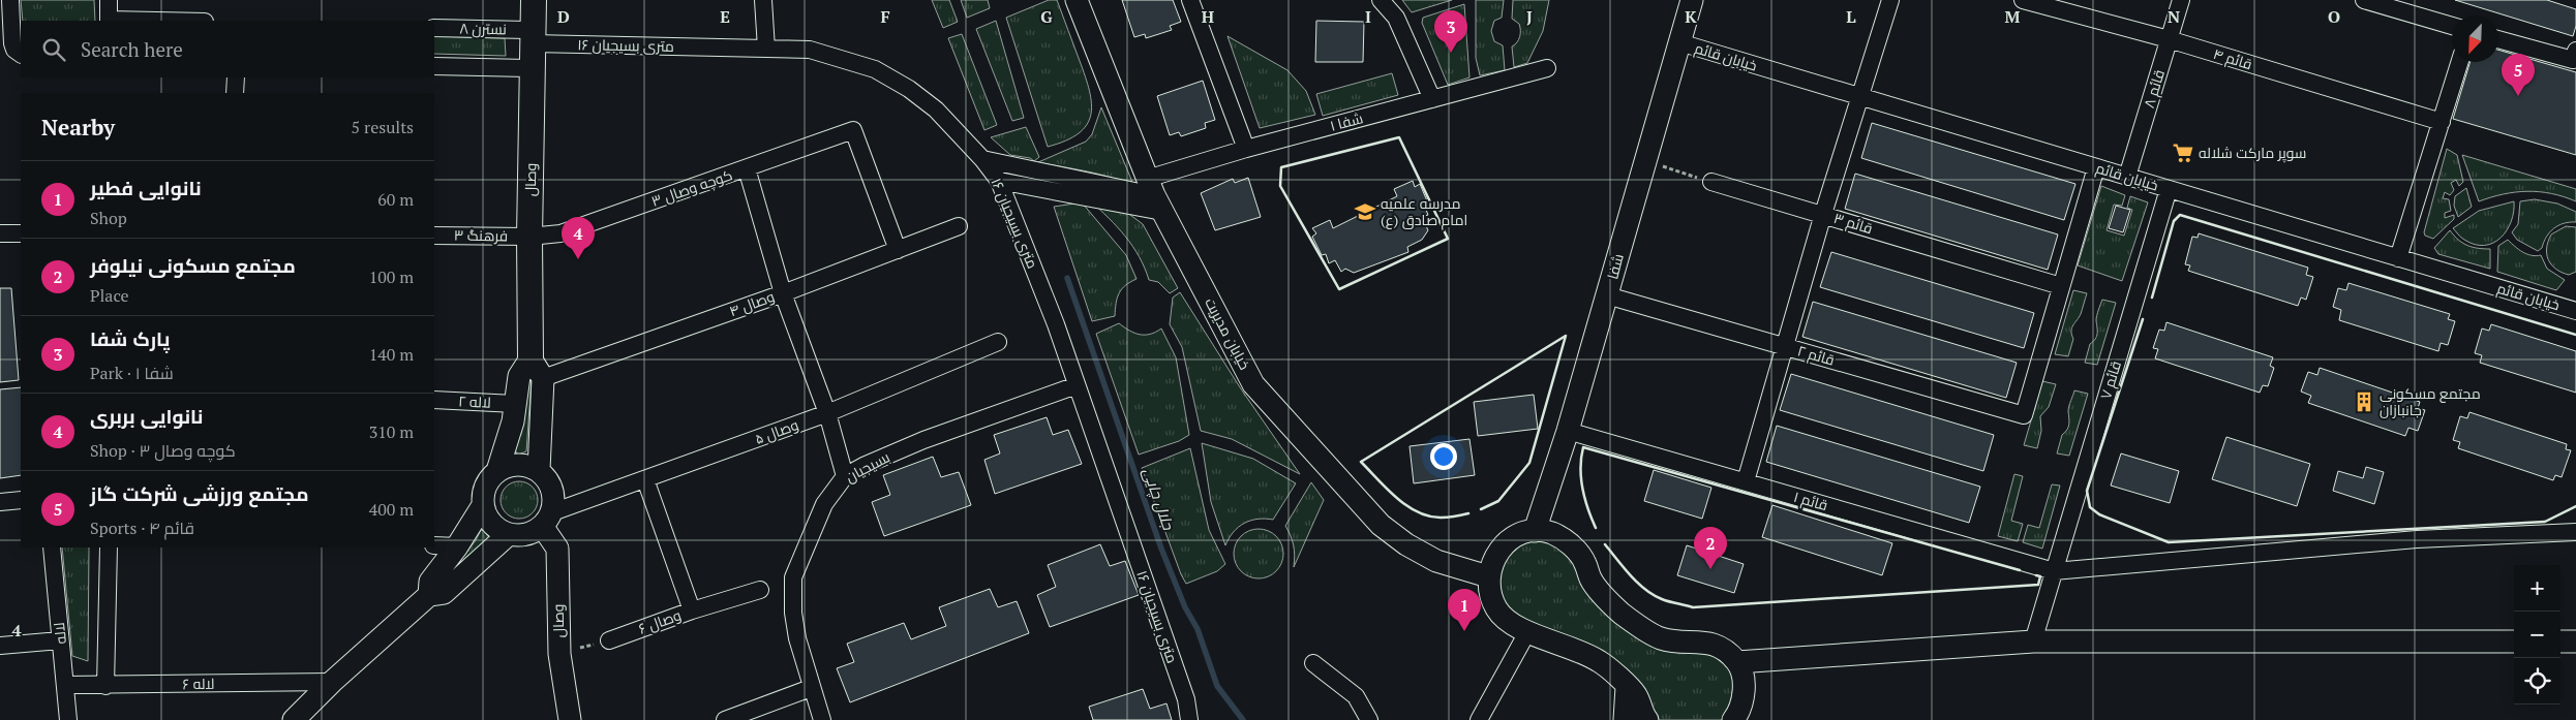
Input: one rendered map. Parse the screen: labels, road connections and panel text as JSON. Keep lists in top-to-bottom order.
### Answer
{
  "streets": {
    "main road": ["وصال"],
    "street": [
      "نسترن ۸",
      "۱۶ متری بسیجیان",
      "خیابان قائم",
      "قائم ۴",
      "قائم ۸",
      "شفا ۱",
      "کوچه وصال ۳",
      "قائم ۳",
      "فرهنگ ۳",
      "شفا",
      "وصال ۴",
      "خیابان مدیریت",
      "قائم ۲",
      "قائم ۷",
      "لاله ۲",
      "وصال ۵",
      "بسیجیان",
      "قائم ۱",
      "وصال ۶",
      "لاله",
      "لاله ۶"
    ]
  },
  "crossings": [
    ["نسترن ۸", "۱۶ متری بسیجیان"],
    ["نسترن ۸", "وصال"],
    ["۱۶ متری بسیجیان", "وصال"],
    ["۱۶ متری بسیجیان", "بسیجیان"],
    ["خیابان قائم", "قائم ۸"],
    ["خیابان قائم", "شفا"],
    ["خیابان قائم", "قائم ۷"],
    ["قائم ۴", "قائم ۸"],
    ["شفا ۱", "خیابان مدیریت"],
    ["وصال", "کوچه وصال ۳"],
    ["وصال", "فرهنگ ۳"],
    ["وصال", "وصال ۴"],
    ["وصال", "وصال ۵"],
    ["کوچه وصال ۳", "فرهنگ ۳"],
    ["کوچه وصال ۳", "وصال ۴"],
    ["قائم ۳", "قائم ۲"],
    ["شفا", "قائم ۲"],
    ["شفا", "قائم ۱"],
    ["قائم ۷", "قائم ۱"],
    ["لاله", "لاله ۶"]
  ],
  "water": ["جلال چایی"],
  "places": {
    "supermarket": ["سوپر مارکت شلاله"],
    "school or university": ["مدرسه علمیه امام صادق (ع)"],
    "building": ["مجتمع مسکونی جانبازان"]
  },
  "north": "bottom left",
  "page": {
    "pins": [
      "3",
      "5",
      "4",
      "2",
      "1"
    ],
    "search": "Search here",
    "heading": ["Nearby", "5 results"],
    "list": [
      {
        "mark": "1",
        "name": "نانوایی فطیر",
        "note": "Shop",
        "value": "60 m"
      },
      {
        "mark": "2",
        "name": "مجتمع مسکونی نیلوفر",
        "note": "Place",
        "value": "100 m"
      },
      {
        "mark": "3",
        "name": "پارک شفا",
        "note": "Park · شفا ۱",
        "value": "140 m"
      },
      {
        "mark": "4",
        "name": "نانوایی بربری",
        "note": "Shop · کوچه وصال ۳",
        "value": "310 m"
      },
      {
        "mark": "5",
        "name": "مجتمع ورزشی شرکت گاز",
        "note": "Sports · قائم ۴",
        "value": "400 m"
      }
    ],
    "map_buttons": ["+", "−"]
  },
  "grid": {
    "columns": [
      "D",
      "E",
      "F",
      "G",
      "H",
      "I",
      "J",
      "K",
      "L",
      "M",
      "N",
      "O"
    ],
    "rows": ["4"]
  }
}
